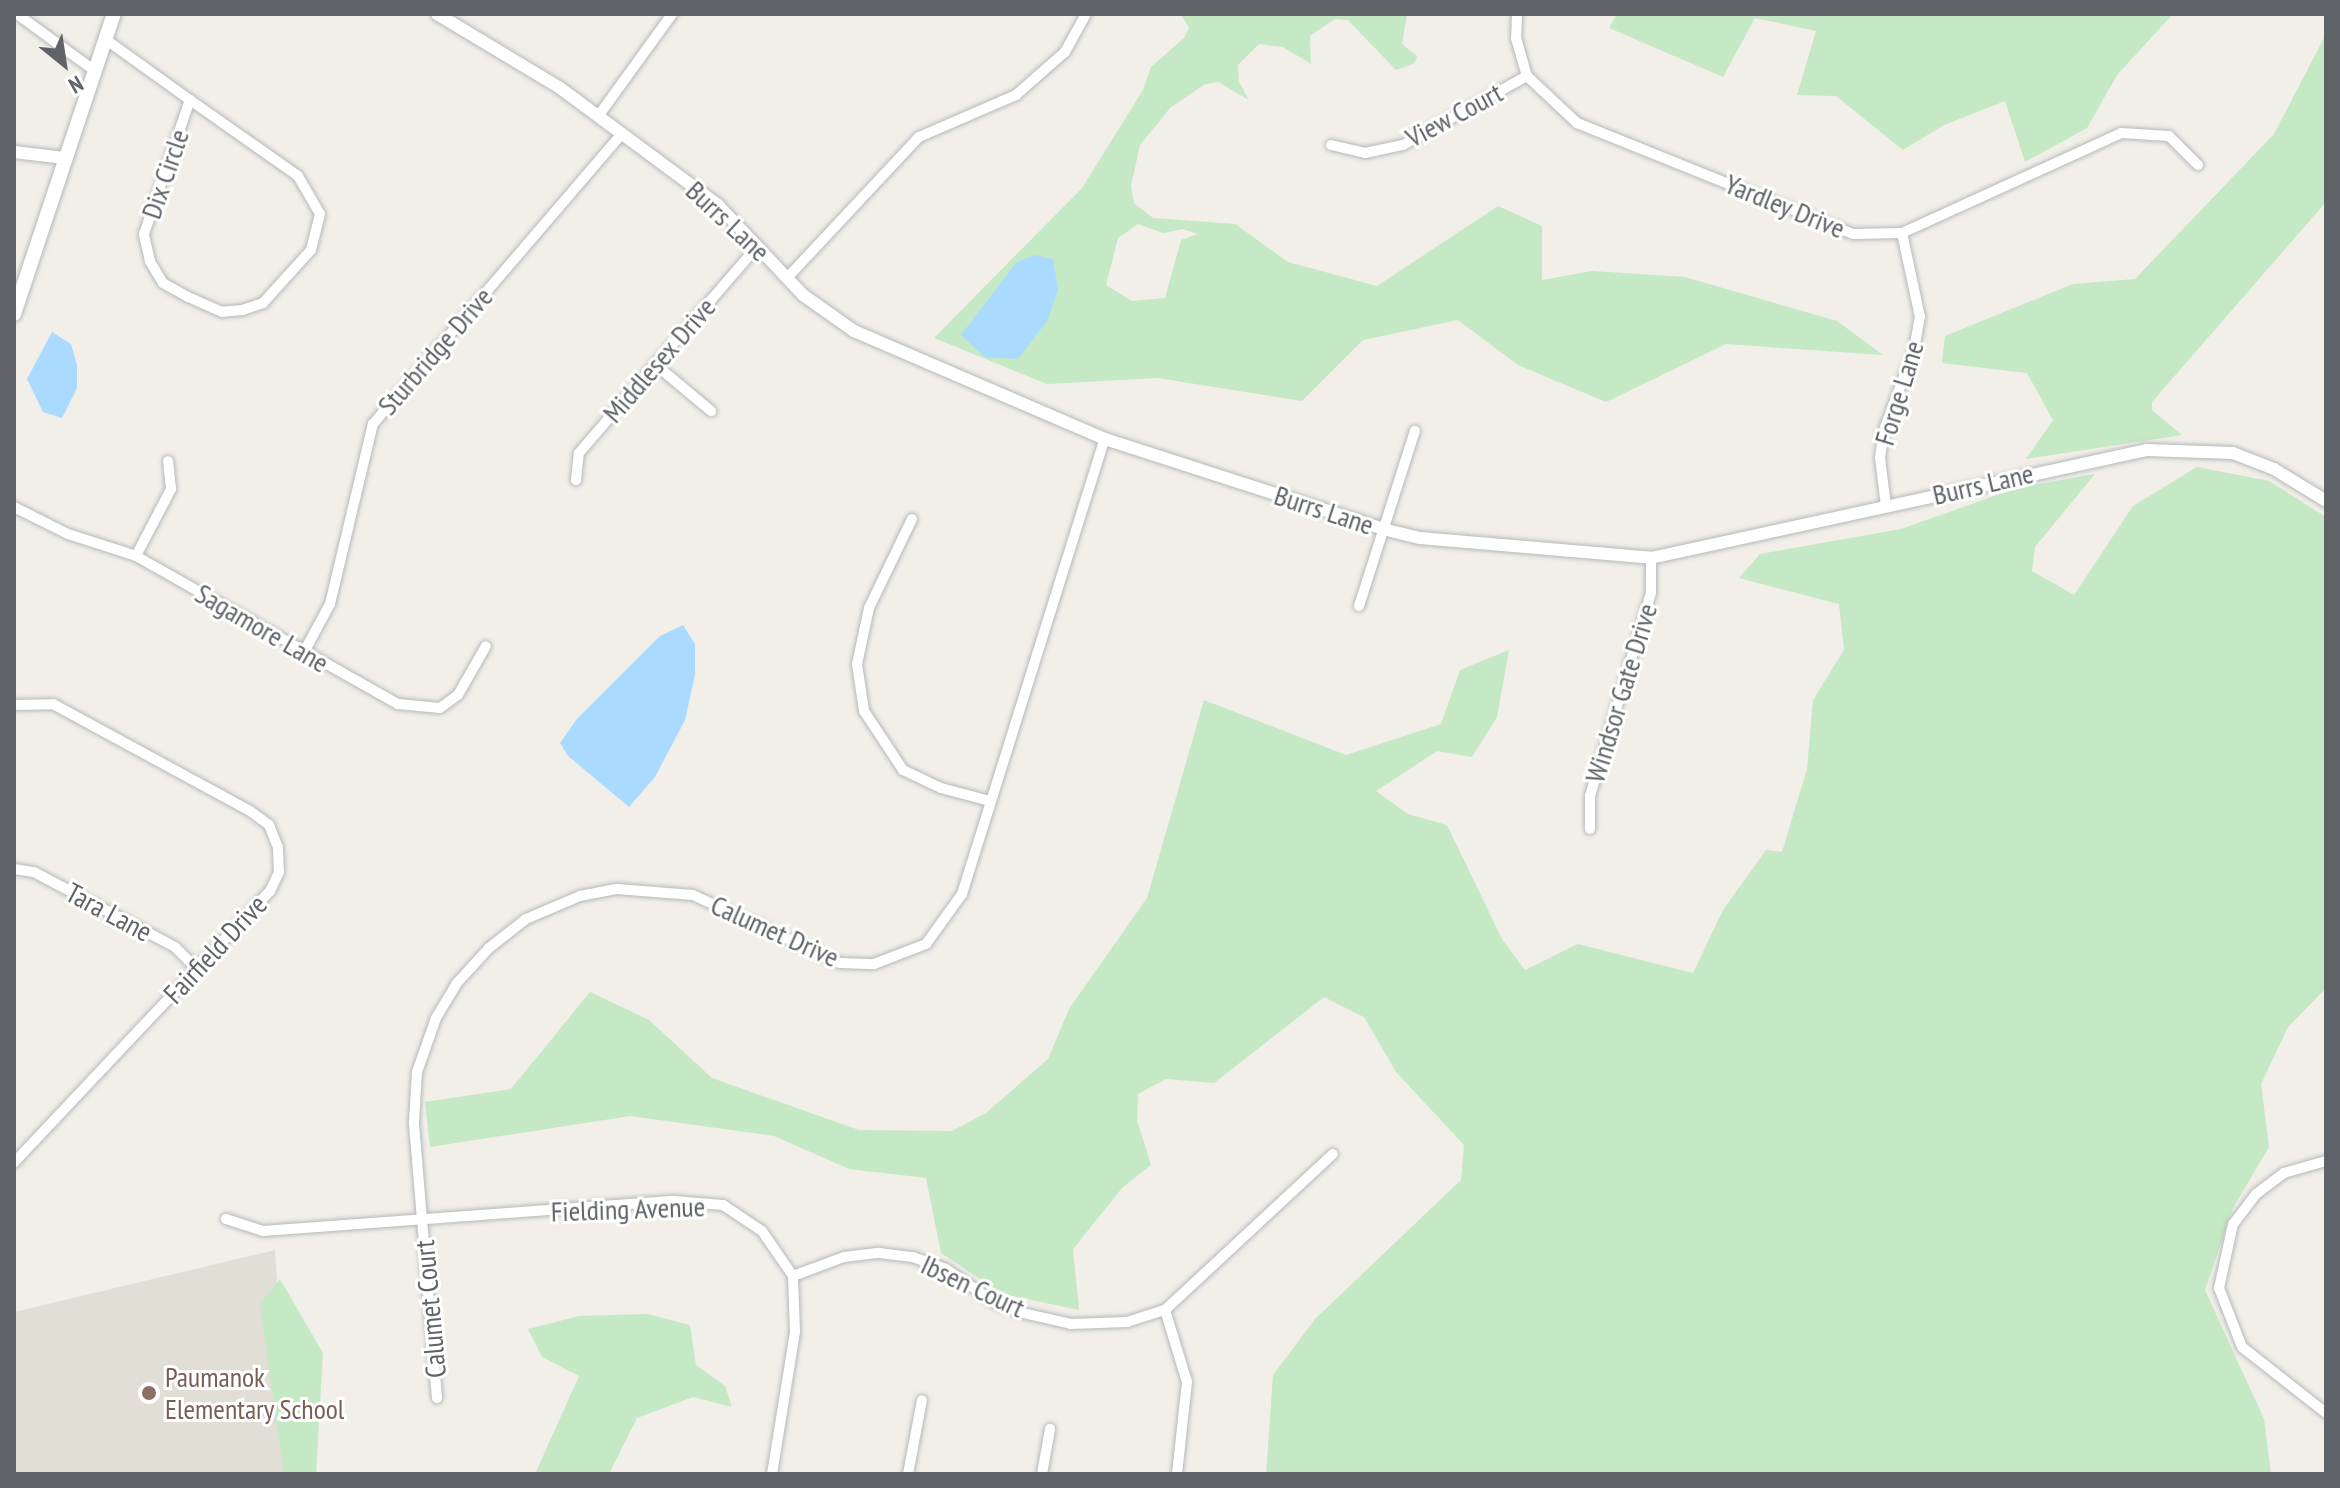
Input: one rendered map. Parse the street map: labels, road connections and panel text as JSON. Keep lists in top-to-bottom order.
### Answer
{
  "streets": {
    "street": [
      "View Court",
      "Dix Circle",
      "Yardley Drive",
      "Burrs Lane",
      "Sturbridge Drive",
      "Middlesex Drive",
      "Forge Lane",
      "Sagamore Lane",
      "Windsor Gate Drive",
      "Tara Lane",
      "Calumet Drive",
      "Fairfield Drive",
      "Fielding Avenue",
      "Ibsen Court",
      "Calumet Court"
    ]
  },
  "crossings": [
    ["View Court", "Yardley Drive"],
    ["Yardley Drive", "Forge Lane"],
    ["Burrs Lane", "Sturbridge Drive"],
    ["Burrs Lane", "Middlesex Drive"],
    ["Burrs Lane", "Forge Lane"],
    ["Burrs Lane", "Windsor Gate Drive"],
    ["Burrs Lane", "Calumet Drive"],
    ["Sturbridge Drive", "Sagamore Lane"],
    ["Tara Lane", "Fairfield Drive"],
    ["Calumet Drive", "Fielding Avenue"],
    ["Calumet Drive", "Calumet Court"],
    ["Fielding Avenue", "Ibsen Court"],
    ["Fielding Avenue", "Calumet Court"]
  ],
  "places": ["Paumanok Elementary School"],
  "north": "bottom right"
}
